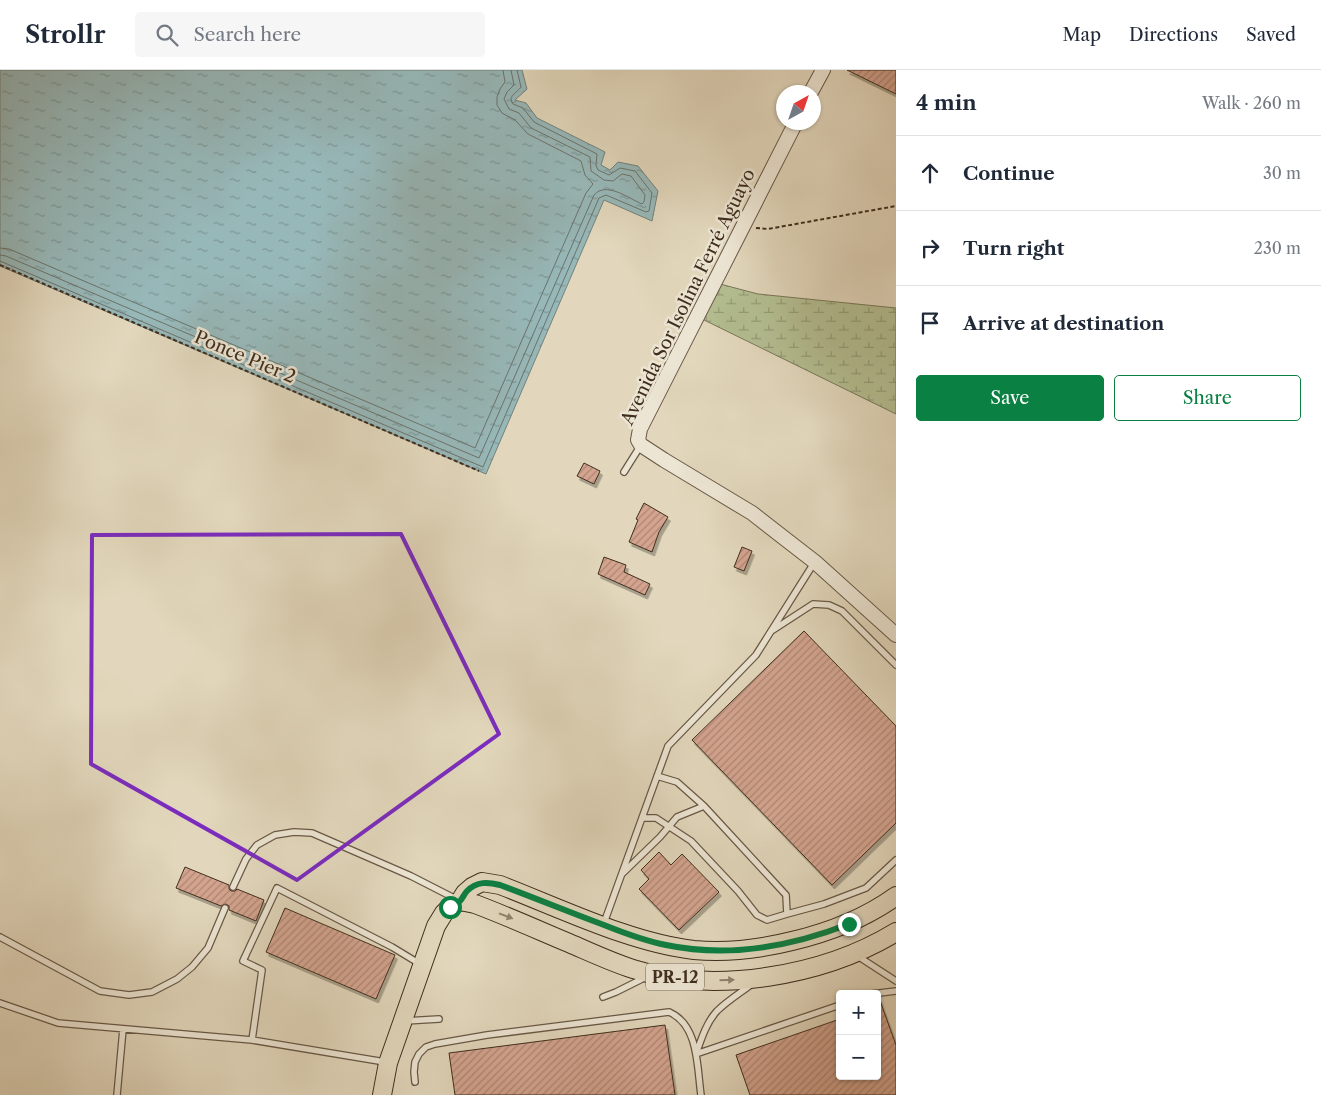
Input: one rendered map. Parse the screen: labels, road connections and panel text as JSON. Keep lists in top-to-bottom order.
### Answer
{
  "streets": {
    "main road": ["PR-12"],
    "street": ["Avenida Sor Isolina Ferré Aguayo"],
    "path": ["Ponce Pier 2"]
  },
  "north": "top right",
  "page": {
    "header": "Strollr",
    "search": "Search here",
    "nav": ["Map", "Directions", "Saved"],
    "heading": ["4 min", "Walk · 260 m"],
    "list": [
      ["Continue", "30 m"],
      ["Turn right", "230 m"],
      "Arrive at destination"
    ],
    "buttons": ["Save", "Share"],
    "map_buttons": ["+", "−"]
  }
}
